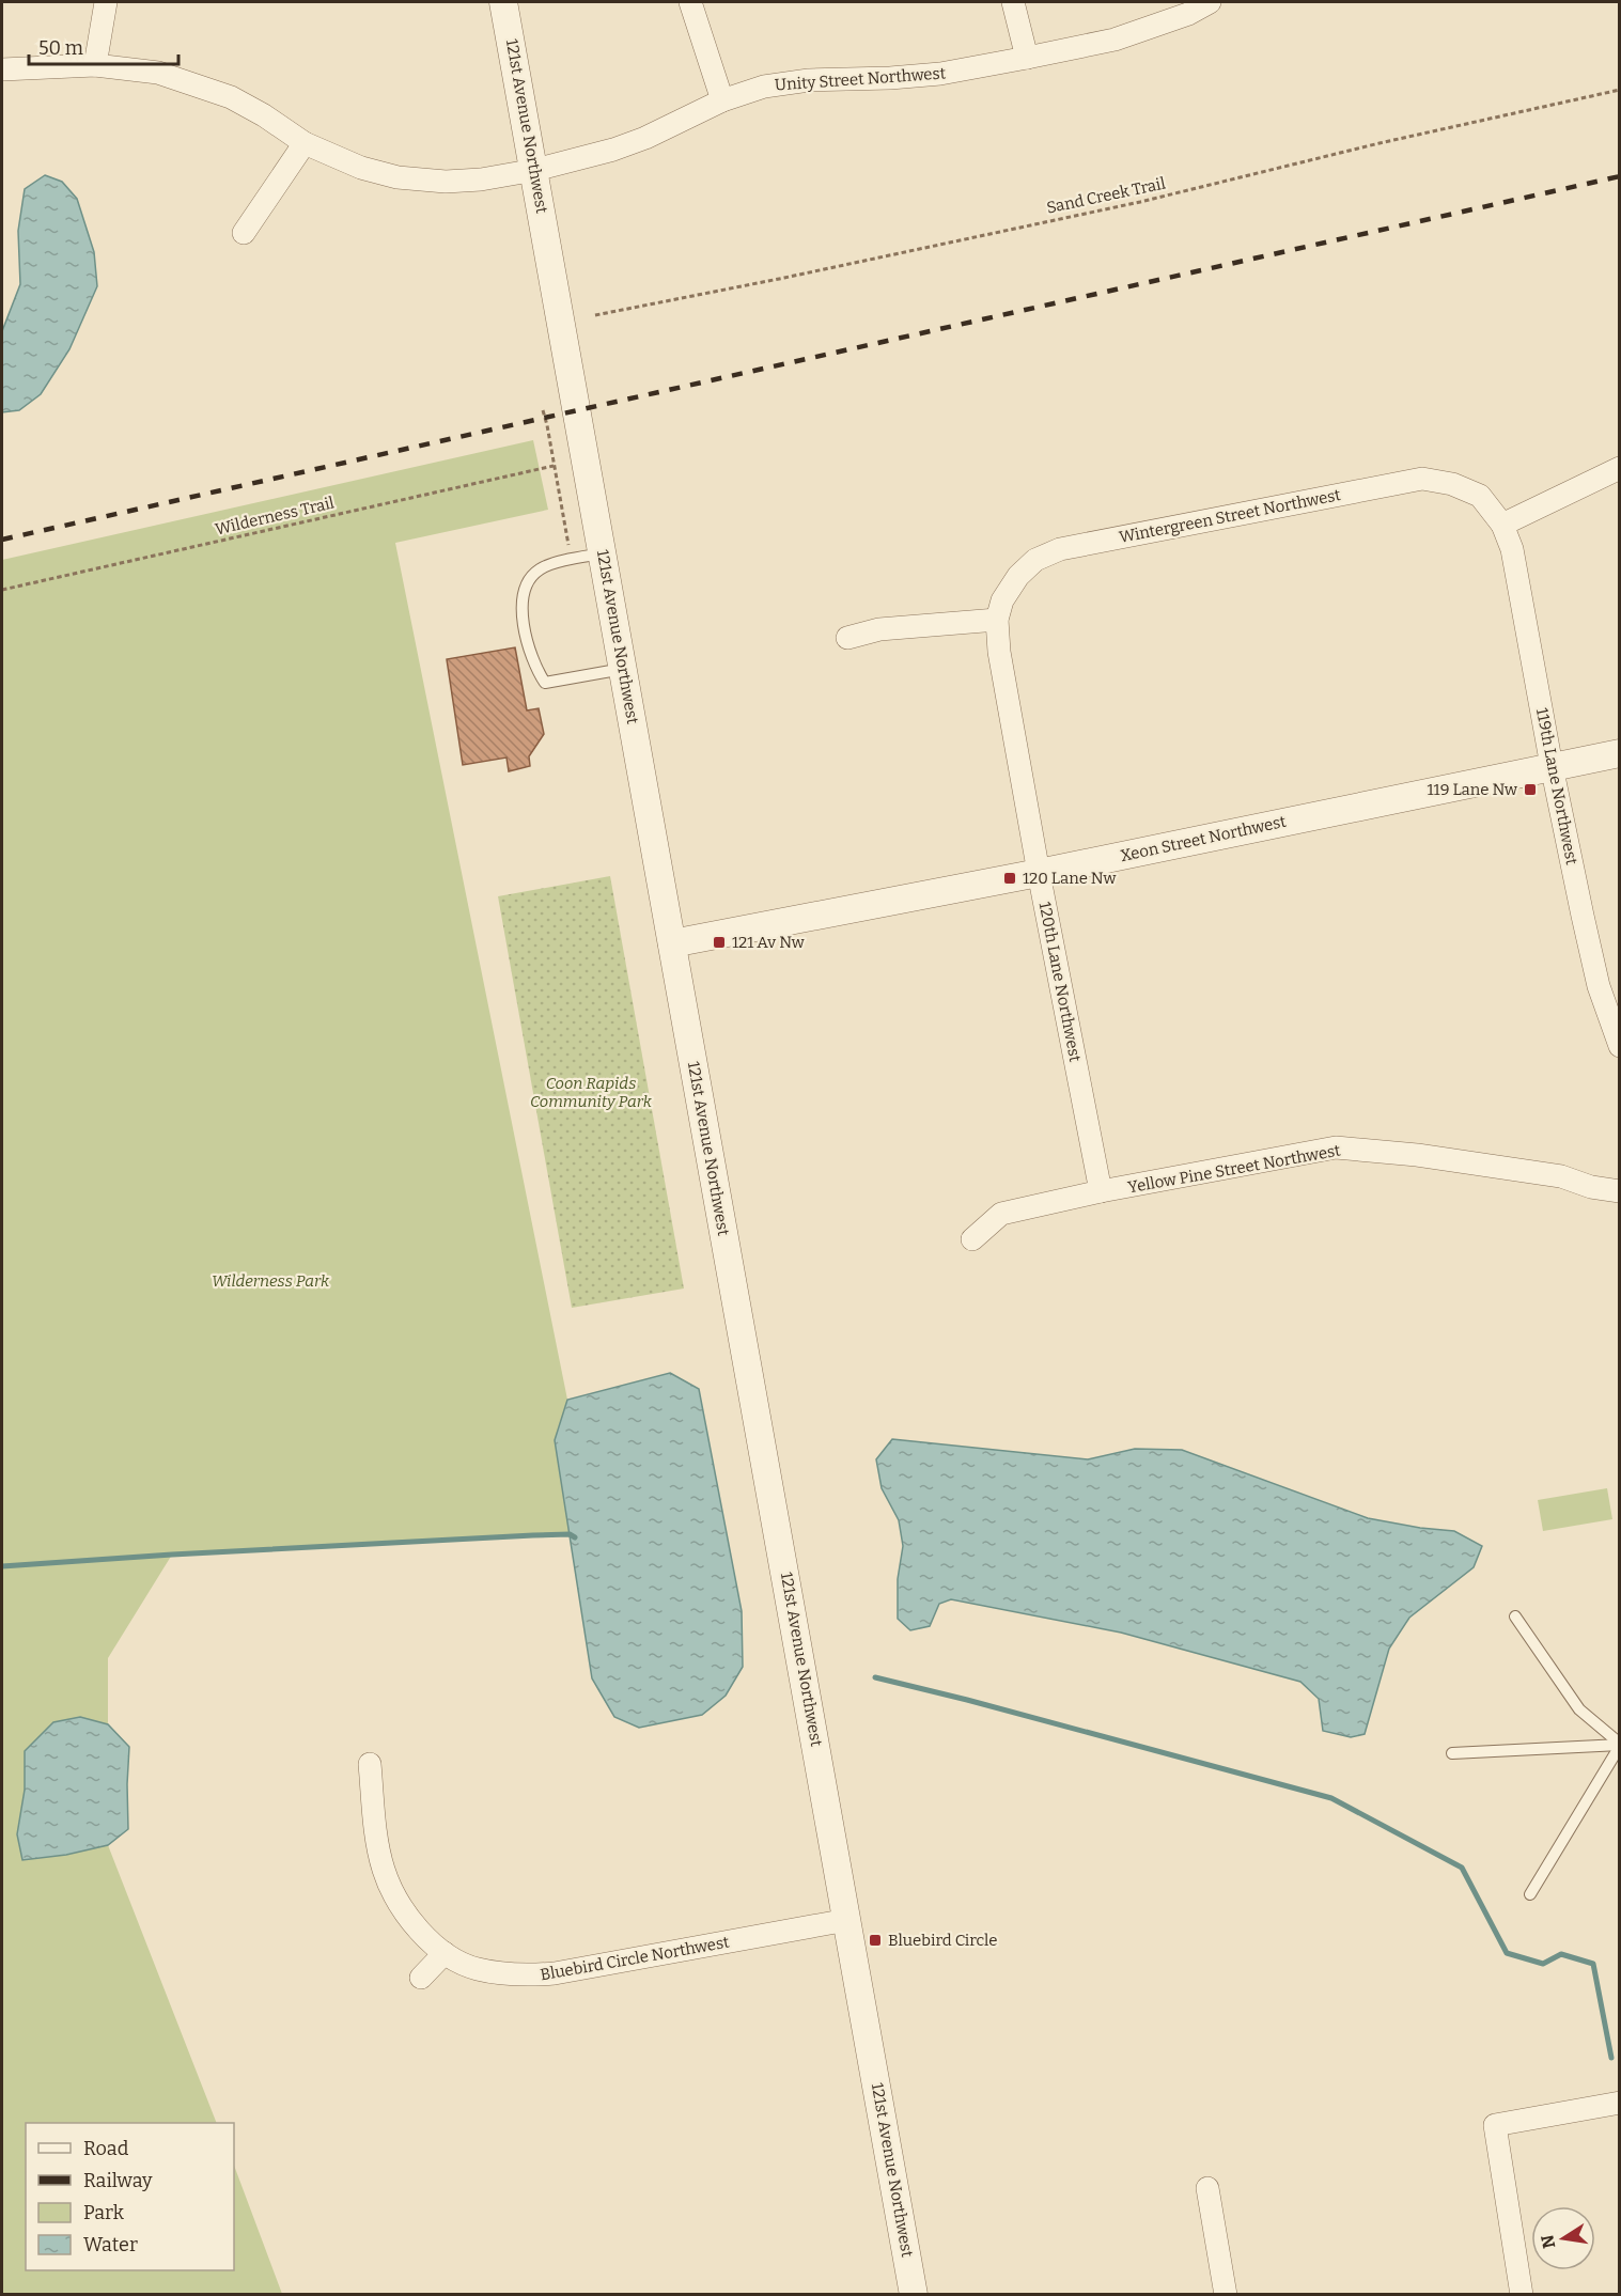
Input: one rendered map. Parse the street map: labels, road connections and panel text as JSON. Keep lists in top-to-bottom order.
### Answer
{
  "streets": {
    "street": [
      "Unity Street Northwest",
      "121st Avenue Northwest",
      "Wintergreen Street Northwest",
      "119th Lane Northwest",
      "Xeon Street Northwest",
      "120th Lane Northwest",
      "Yellow Pine Street Northwest",
      "Bluebird Circle Northwest"
    ],
    "path": ["Sand Creek Trail", "Wilderness Trail"]
  },
  "crossings": [
    ["Unity Street Northwest", "121st Avenue Northwest"],
    ["121st Avenue Northwest", "Xeon Street Northwest"],
    ["121st Avenue Northwest", "Bluebird Circle Northwest"],
    ["Wintergreen Street Northwest", "119th Lane Northwest"],
    ["Wintergreen Street Northwest", "120th Lane Northwest"],
    ["119th Lane Northwest", "Xeon Street Northwest"],
    ["Xeon Street Northwest", "120th Lane Northwest"],
    ["120th Lane Northwest", "Yellow Pine Street Northwest"]
  ],
  "parks": ["Coon Rapids Community Park", "Wilderness Park"],
  "places": {
    "transit": [
      "119 Lane Nw",
      "120 Lane Nw",
      "121 Av Nw",
      "Bluebird Circle"
    ]
  },
  "legend": [
    "Road",
    "Railway",
    "Park",
    "Water"
  ],
  "scale_bar": "50 m",
  "north": "left"
}
